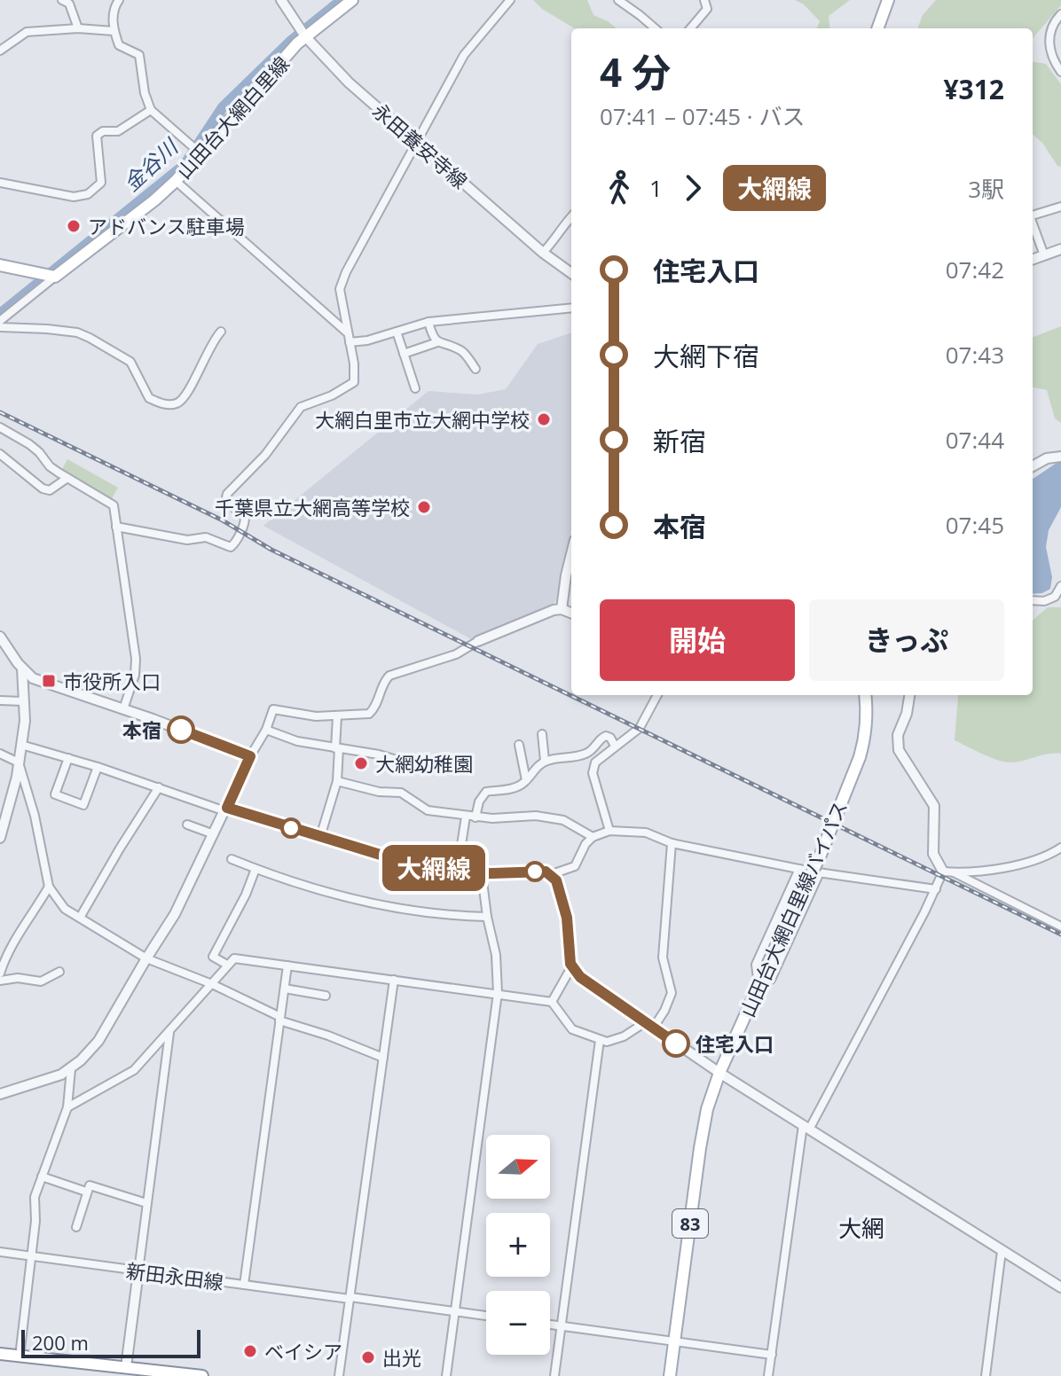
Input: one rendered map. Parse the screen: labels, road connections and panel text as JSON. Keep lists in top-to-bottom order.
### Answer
{
  "streets": {
    "main road": ["山田台大網白里線", "山田台大網白里線バイパス", "83"],
    "street": ["永田養安寺線", "新田永田線"]
  },
  "crossings": [
    ["山田台大網白里線", "永田養安寺線"]
  ],
  "districts": ["大網"],
  "water": ["金谷川"],
  "places": {
    "other": [
      "アドバンス駐車場",
      "大網白里市立大網中学校",
      "千葉県立大網高等学校",
      "本宿",
      "大網幼稚園",
      "住宅入口",
      "ベイシア",
      "出光"
    ],
    "transit": ["市役所入口"]
  },
  "lines": ["bus line 大網線"],
  "scale_bar": "200 m",
  "north": "right",
  "page": {
    "on_map": "大網線",
    "heading": ["4 分", "07:41 – 07:45 · バス", "¥312"],
    "legs": ["1", "大網線", "3駅"],
    "list": [
      {
        "name": "住宅入口",
        "value": "07:42"
      },
      {
        "name": "大網下宿",
        "value": "07:43"
      },
      {
        "name": "新宿",
        "value": "07:44"
      },
      {
        "name": "本宿",
        "value": "07:45"
      }
    ],
    "buttons": ["開始", "きっぷ"],
    "map_buttons": ["+", "−"],
    "scale": "200 m"
  }
}
